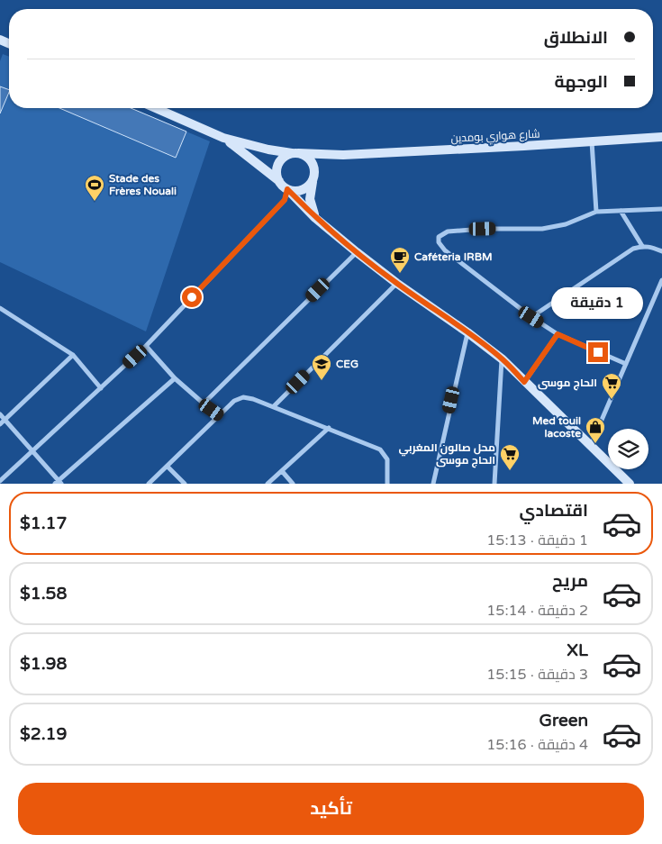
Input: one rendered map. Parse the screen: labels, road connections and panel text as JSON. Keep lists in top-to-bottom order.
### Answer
{
  "streets": {
    "street": ["شارع هواري بومدين"]
  },
  "places": {
    "sports": ["Stade des Frères Nouali"],
    "cafe": ["Caféteria IRBM"],
    "school or university": ["CEG"],
    "supermarket": ["الحاج موسى", "محل صالون المغربي الحاج موسى"],
    "shop": ["Med touil lacoste"]
  },
  "page": {
    "banner": ["الانطلاق", "الوجهة"],
    "bubble": "1 دقيقة",
    "list": [
      {
        "name": "اقتصادي",
        "note": "1 دقيقة · 15:13",
        "value": "$1.17"
      },
      {
        "name": "مريح",
        "note": "2 دقيقة · 15:14",
        "value": "$1.58"
      },
      {
        "name": "XL",
        "note": "3 دقيقة · 15:15",
        "value": "$1.98"
      },
      {
        "name": "Green",
        "note": "4 دقيقة · 15:16",
        "value": "$2.19"
      }
    ],
    "buttons": "تأكيد"
  }
}
